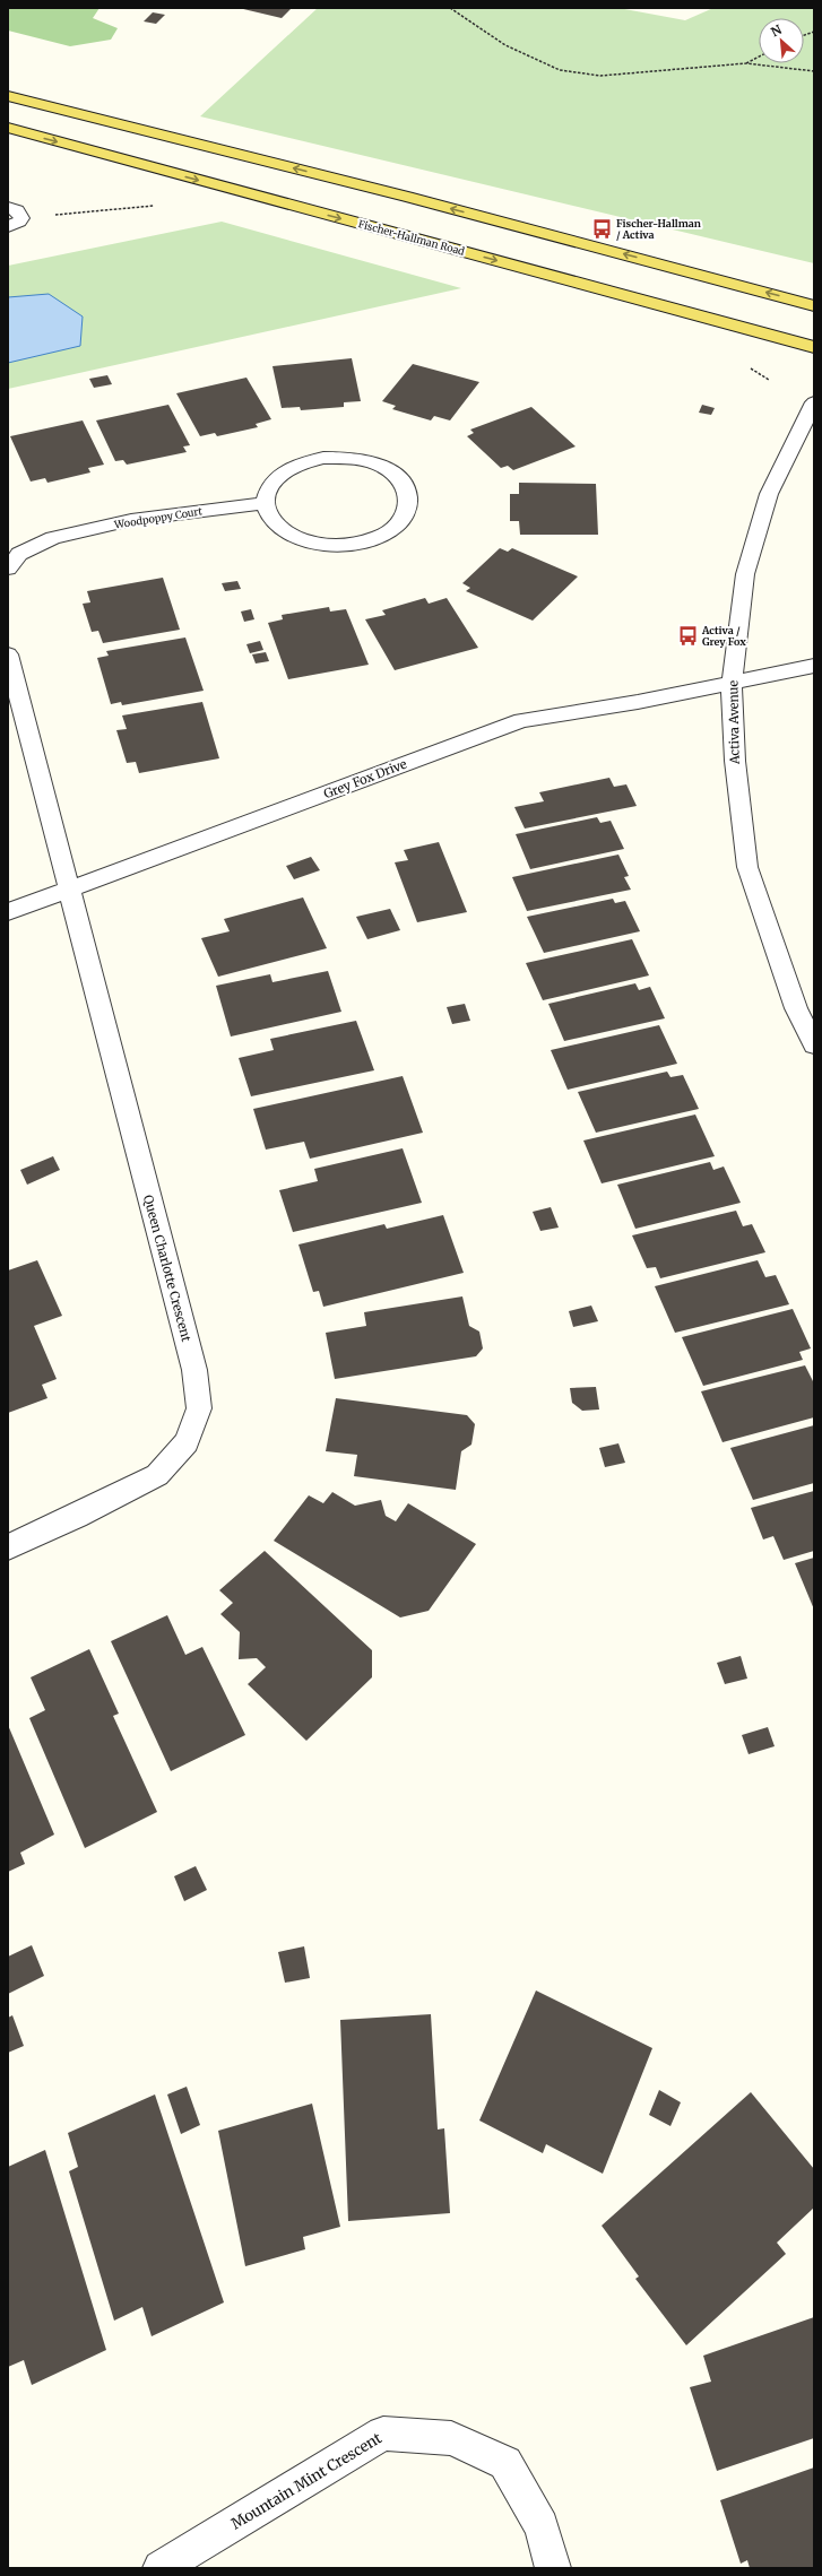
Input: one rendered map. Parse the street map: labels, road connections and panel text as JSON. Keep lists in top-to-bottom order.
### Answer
{
  "streets": {
    "main road": ["Fischer-Hallman Road"],
    "street": [
      "Woodpoppy Court",
      "Activa Avenue",
      "Grey Fox Drive",
      "Queen Charlotte Crescent",
      "Mountain Mint Crescent"
    ]
  },
  "crossings": [
    ["Activa Avenue", "Grey Fox Drive"],
    ["Grey Fox Drive", "Queen Charlotte Crescent"]
  ],
  "places": {
    "bus stop": ["Fischer-Hallman / Activa", "Activa / Grey Fox"]
  },
  "north": "top left"
}
